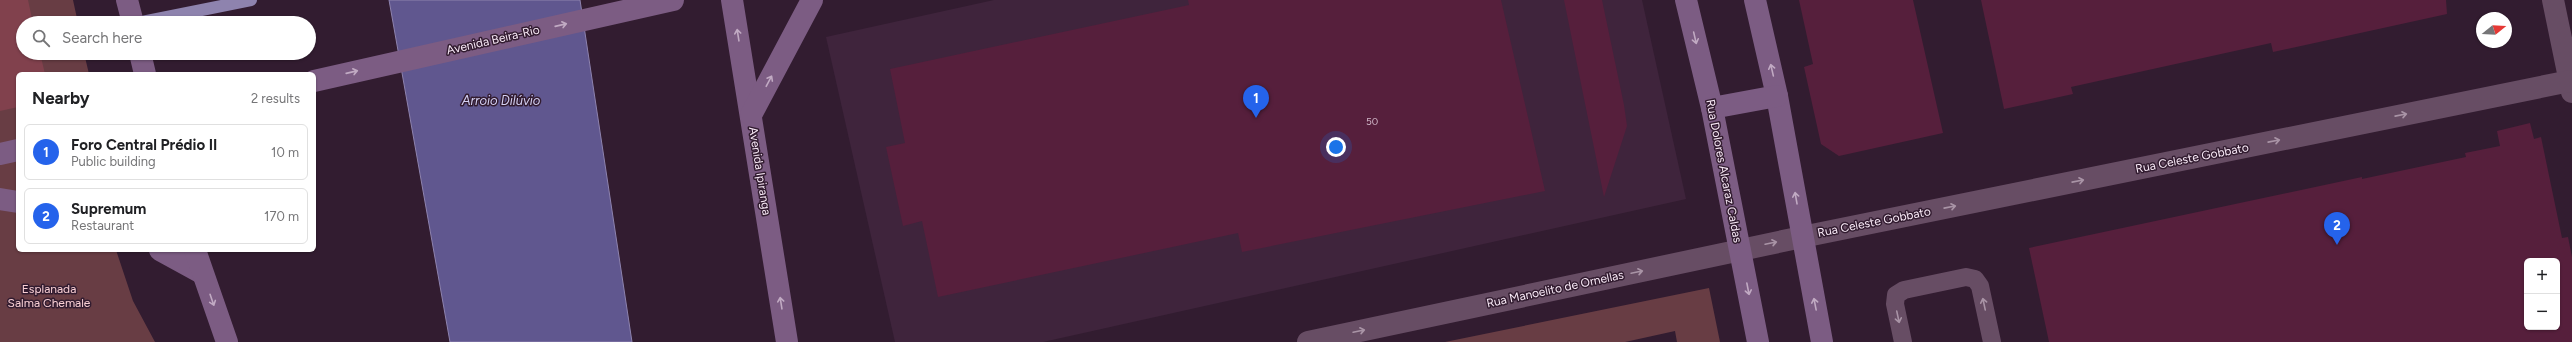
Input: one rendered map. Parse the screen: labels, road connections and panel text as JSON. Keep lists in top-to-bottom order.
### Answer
{
  "streets": {
    "main road": ["Avenida Beira-Rio", "Avenida Ipiranga", "Rua Dolores Alcaraz Caldas"],
    "street": ["Rua Celeste Gobbato", "Rua Manoelito de Ornellas"]
  },
  "crossings": [
    ["Rua Celeste Gobbato", "Rua Manoelito de Ornellas"],
    ["Rua Dolores Alcaraz Caldas", "Rua Manoelito de Ornellas"]
  ],
  "one_way": [
    "Avenida Beira-Rio",
    "Rua Celeste Gobbato",
    "Avenida Ipiranga",
    "Rua Manoelito de Ornellas"
  ],
  "water": ["Arroio Dilúvio"],
  "parks": ["Esplanada Salma Chemale"],
  "house_numbers": ["50"],
  "north": "right",
  "page": {
    "search": "Search here",
    "heading": ["Nearby", "2 results"],
    "pins": ["1", "2"],
    "list": [
      {
        "mark": "1",
        "name": "Foro Central Prédio II",
        "note": "Public building",
        "value": "10 m"
      },
      {
        "mark": "2",
        "name": "Supremum",
        "note": "Restaurant",
        "value": "170 m"
      }
    ],
    "map_buttons": ["+", "−"]
  }
}
